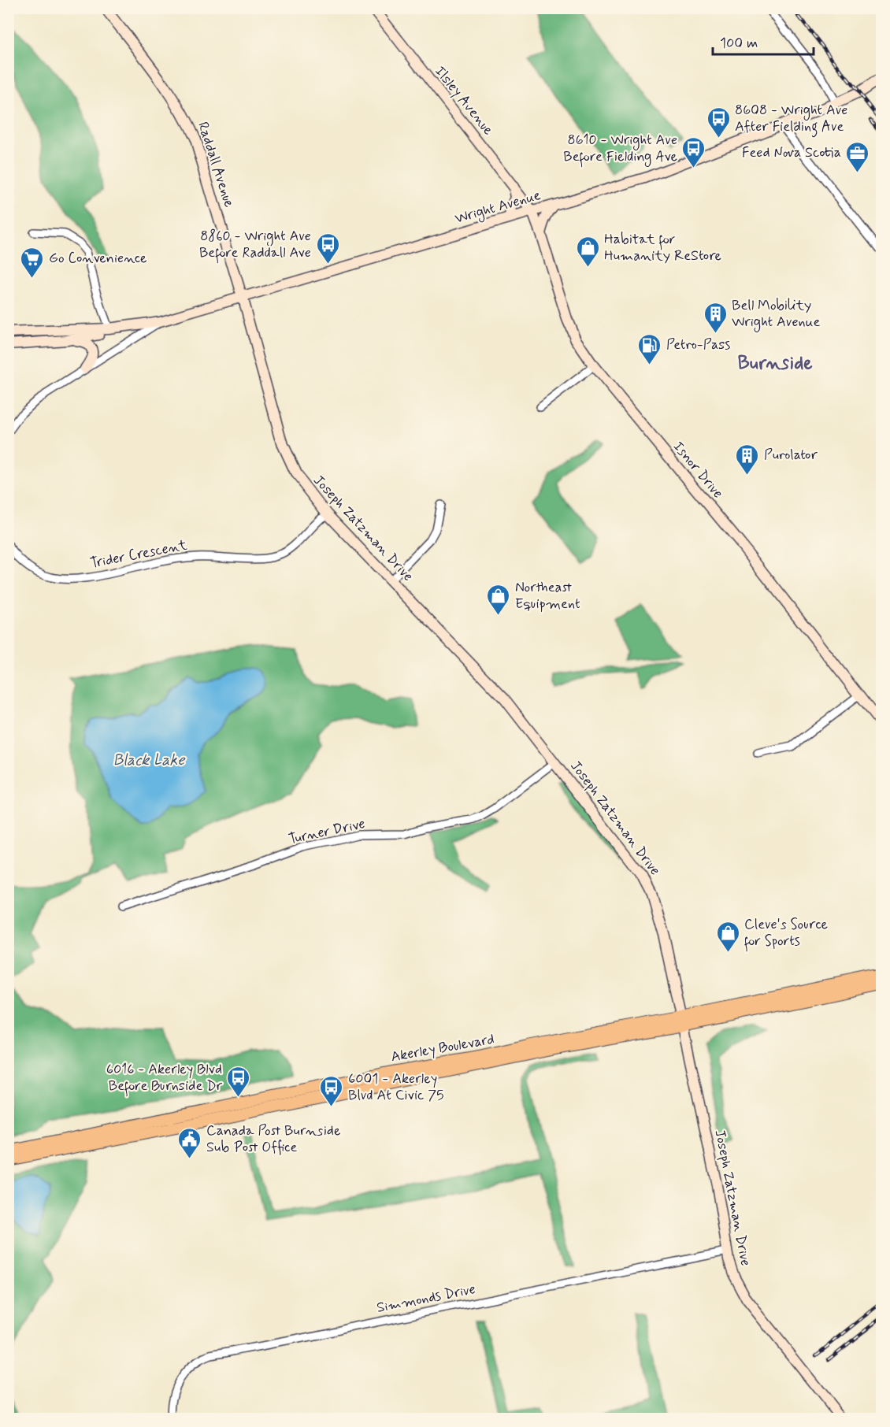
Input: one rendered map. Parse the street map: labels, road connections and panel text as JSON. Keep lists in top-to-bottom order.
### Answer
{
  "streets": {
    "main road": ["Akerley Boulevard"],
    "street": [
      "Ilsley Avenue",
      "Raddall Avenue",
      "Wright Avenue",
      "Isnor Drive",
      "Joseph Zatzman Drive",
      "Trider Crescent",
      "Turner Drive",
      "Simmonds Drive"
    ]
  },
  "crossings": [
    ["Ilsley Avenue", "Wright Avenue"],
    ["Ilsley Avenue", "Isnor Drive"],
    ["Raddall Avenue", "Wright Avenue"],
    ["Raddall Avenue", "Joseph Zatzman Drive"],
    ["Wright Avenue", "Isnor Drive"],
    ["Wright Avenue", "Joseph Zatzman Drive"],
    ["Joseph Zatzman Drive", "Trider Crescent"],
    ["Joseph Zatzman Drive", "Turner Drive"],
    ["Joseph Zatzman Drive", "Akerley Boulevard"],
    ["Joseph Zatzman Drive", "Simmonds Drive"]
  ],
  "districts": ["Burnside"],
  "water": ["Black Lake"],
  "places": {
    "bus stop": [
      "8608 - Wright Ave After Fielding Ave",
      "8610 - Wright Ave Before Fielding Ave",
      "8860 - Wright Ave Before Raddall Ave",
      "6016 - Akerley Blvd Before Burnside Dr",
      "6001 - Akerley Blvd At Civic 75"
    ],
    "office": ["Feed Nova Scotia"],
    "shop": ["Habitat for Humanity ReStore", "Northeast Equipment", "Cleve's Source for Sports"],
    "supermarket": ["Go Convenience"],
    "building": ["Bell Mobility Wright Avenue", "Purolator"],
    "fuel station": ["Petro-Pass"],
    "public building": ["Canada Post Burnside Sub Post Office"]
  },
  "scale_bar": "100 m"
}
